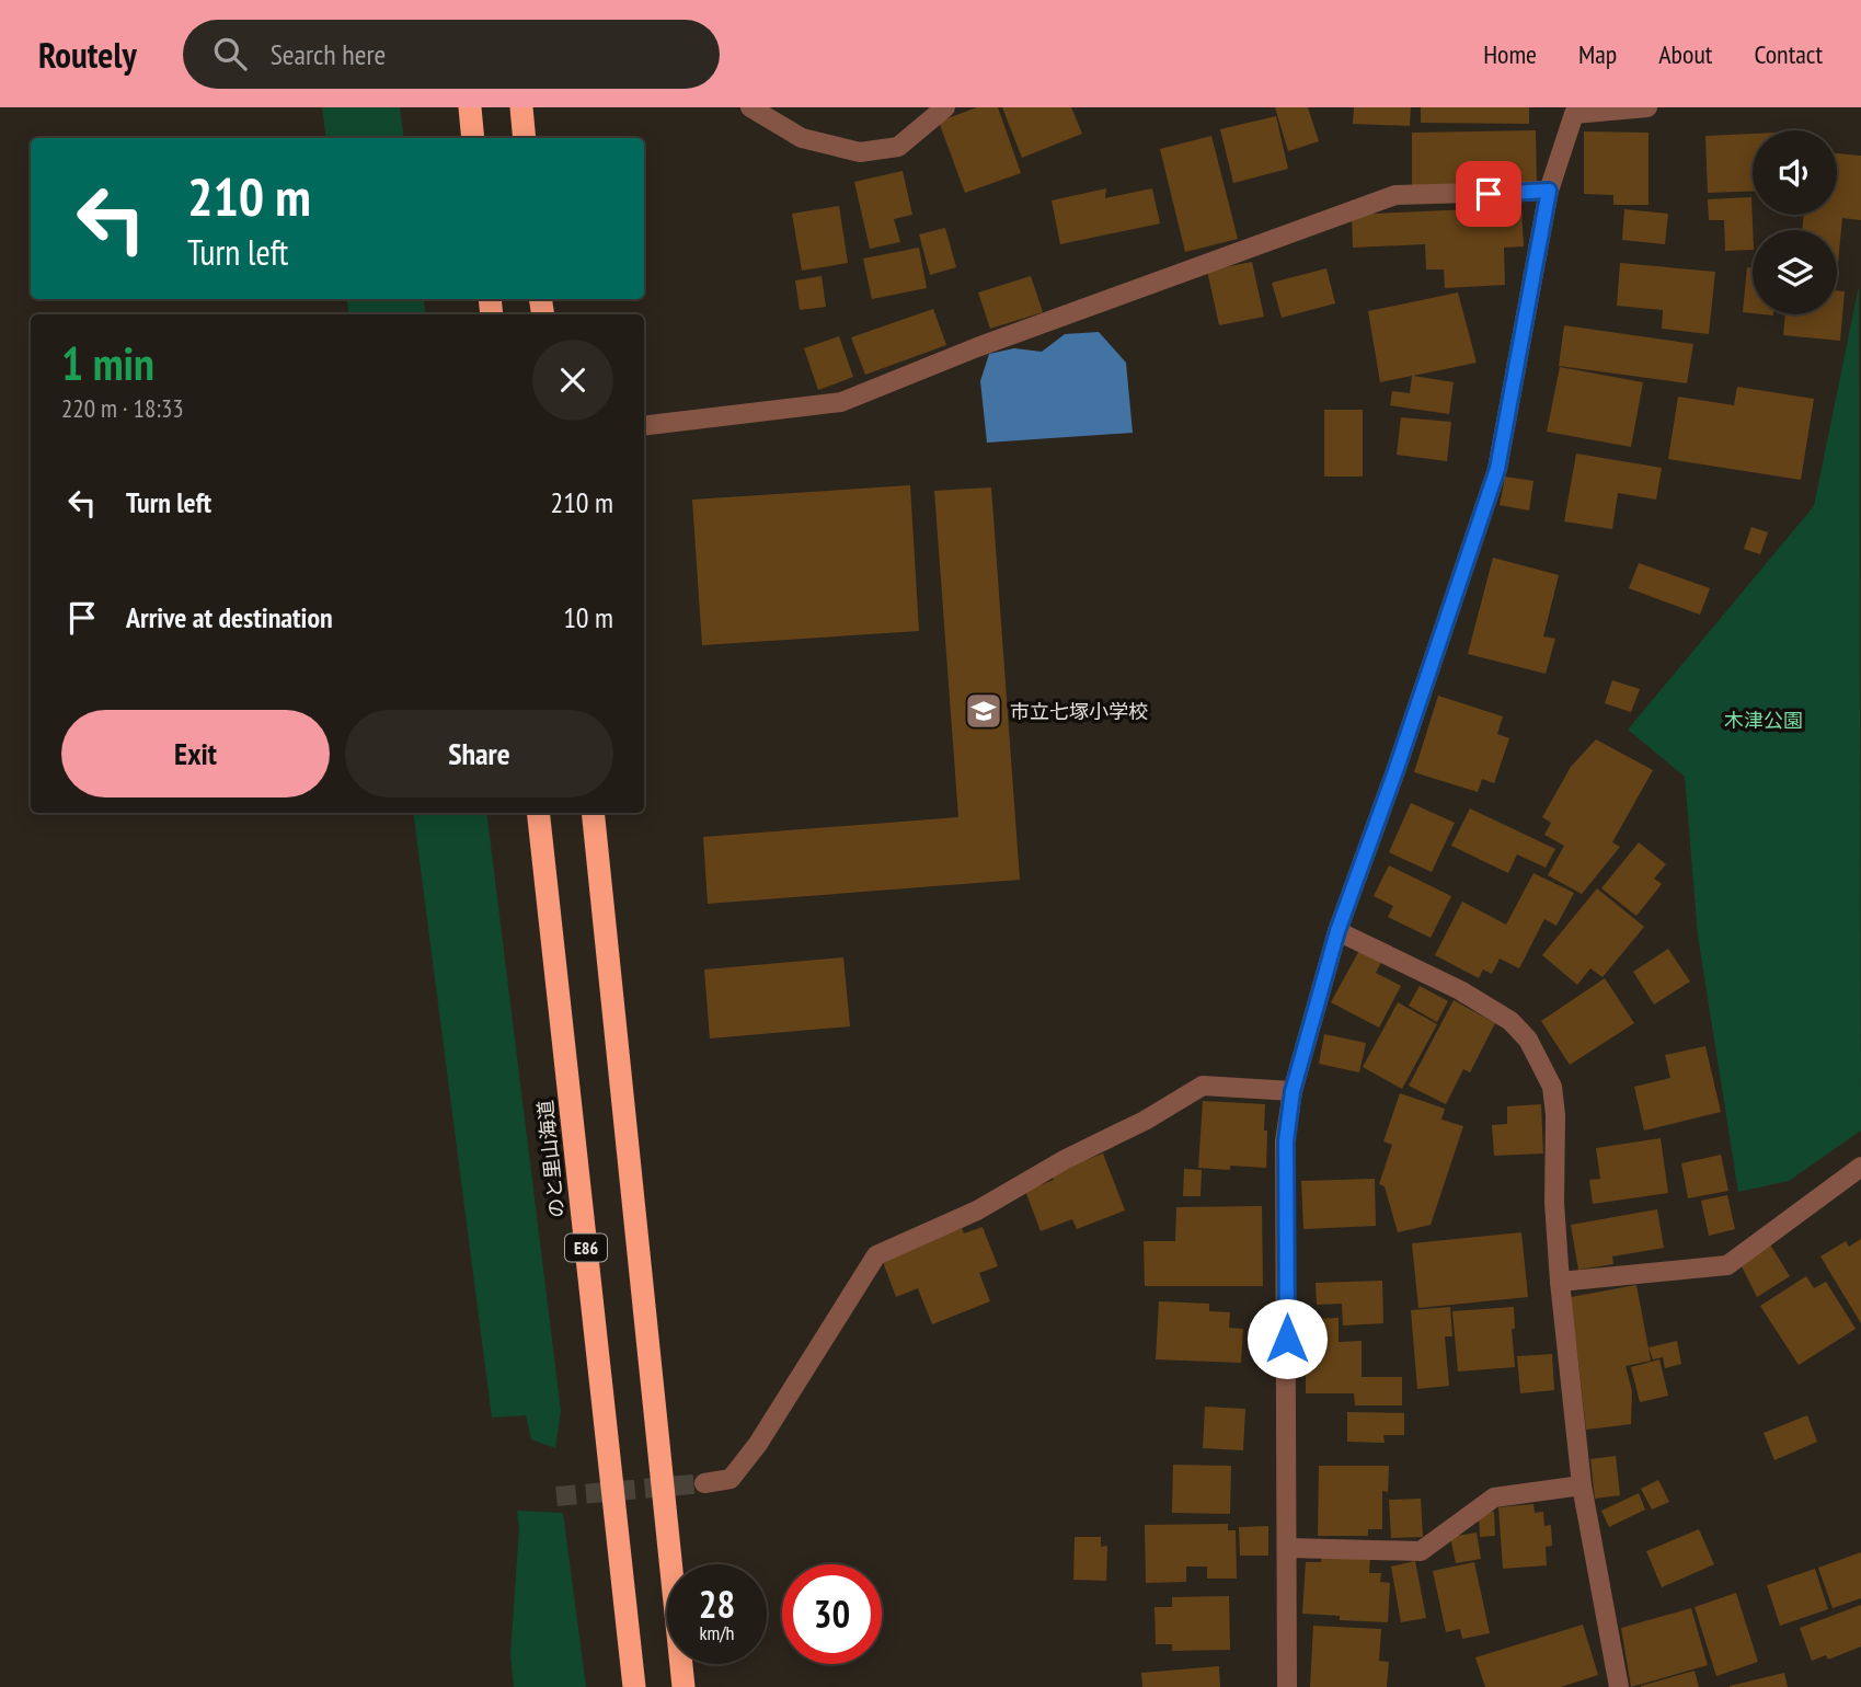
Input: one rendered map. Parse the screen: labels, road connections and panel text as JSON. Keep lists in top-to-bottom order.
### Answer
{
  "streets": {
    "highway": ["のと里山海道", "E86"]
  },
  "parks": ["木津公園"],
  "places": {
    "school or university": ["市立七塚小学校"]
  },
  "page": {
    "header": "Routely",
    "search": "Search here",
    "nav": [
      "Home",
      "Map",
      "About",
      "Contact"
    ],
    "turn": ["210 m", "Turn left"],
    "heading": ["1 min", "220 m · 18:33"],
    "list": [
      {
        "name": "Turn left",
        "value": "210 m"
      },
      {
        "name": "Arrive at destination",
        "value": "10 m"
      }
    ],
    "buttons": ["Exit", "Share"],
    "speed": "28 km/h",
    "limit": "30"
  }
}
